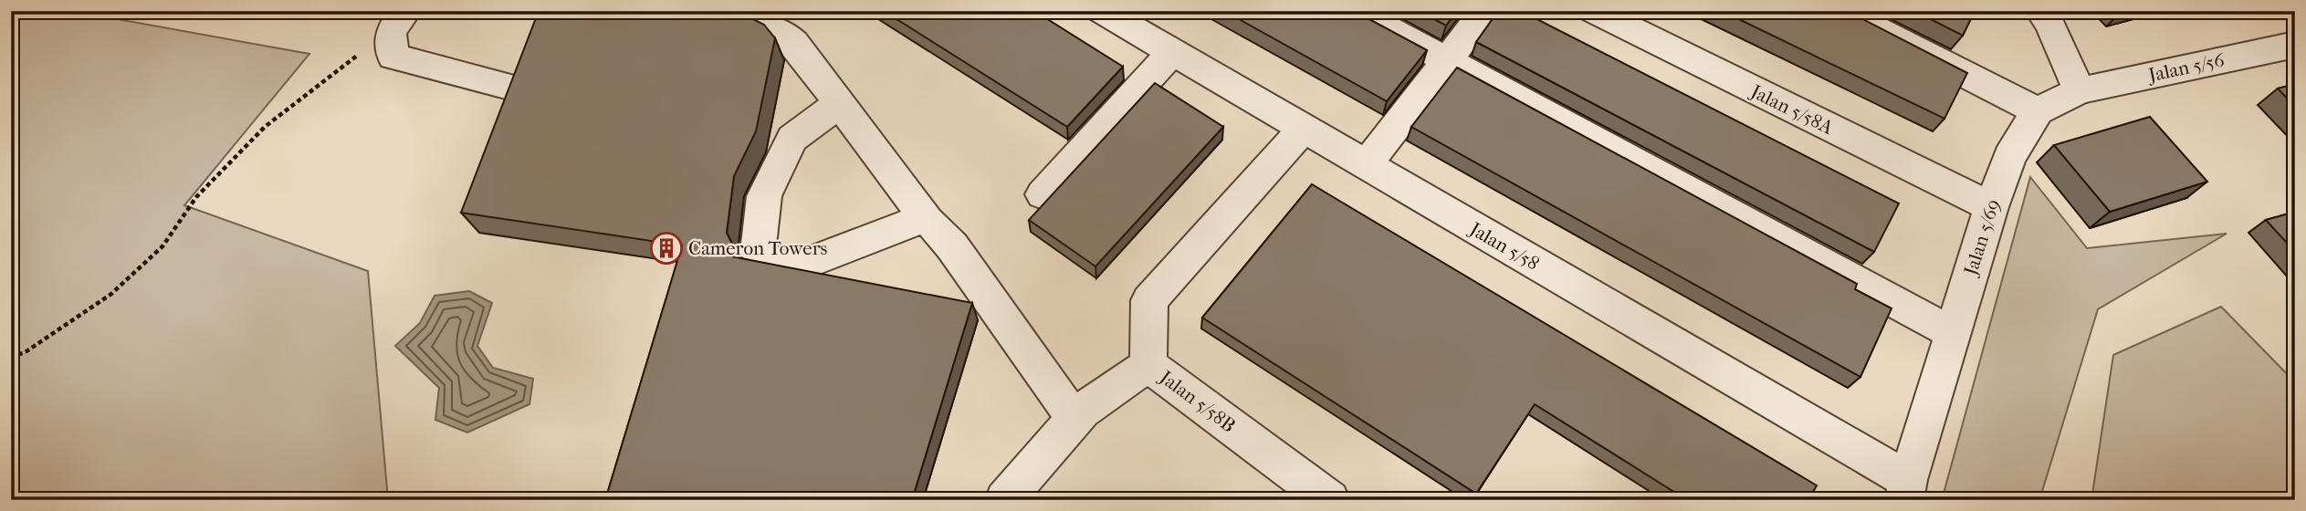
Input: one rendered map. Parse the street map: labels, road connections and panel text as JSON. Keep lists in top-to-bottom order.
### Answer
{
  "streets": {
    "street": [
      "Jalan 5/56",
      "Jalan 5/58A",
      "Jalan 5/69",
      "Jalan 5/58",
      "Jalan 5/58B"
    ]
  },
  "crossings": [
    ["Jalan 5/58A", "Jalan 5/69"],
    ["Jalan 5/69", "Jalan 5/58"]
  ],
  "places": {
    "building": ["Cameron Towers"]
  }
}
